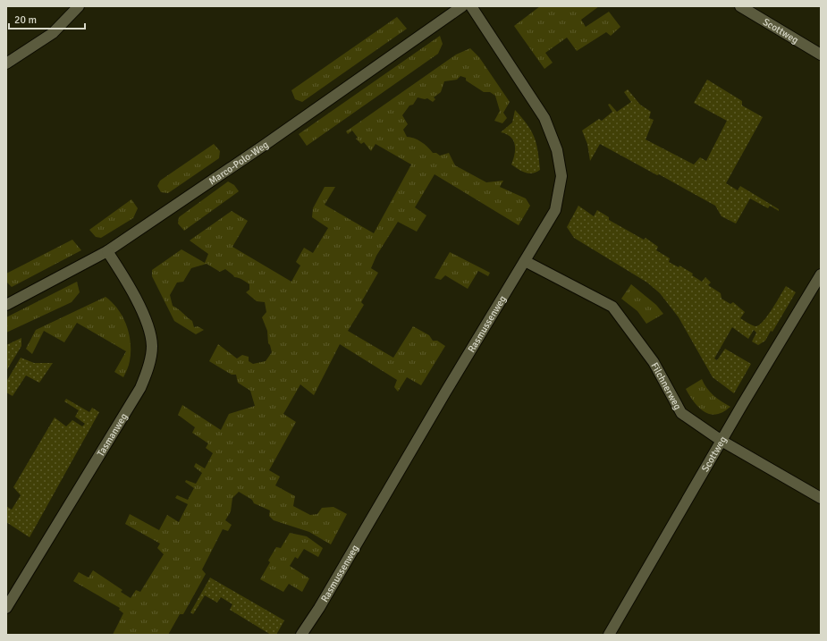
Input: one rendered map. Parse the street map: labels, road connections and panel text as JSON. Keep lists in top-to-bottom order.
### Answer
{
  "streets": {
    "street": [
      "Scottweg",
      "Marco-Polo-Weg",
      "Rasmussenweg",
      "Filchnerweg",
      "Tasmanweg"
    ]
  },
  "crossings": [
    ["Scottweg", "Filchnerweg"],
    ["Marco-Polo-Weg", "Tasmanweg"],
    ["Rasmussenweg", "Filchnerweg"]
  ],
  "scale_bar": "20 m"
}
